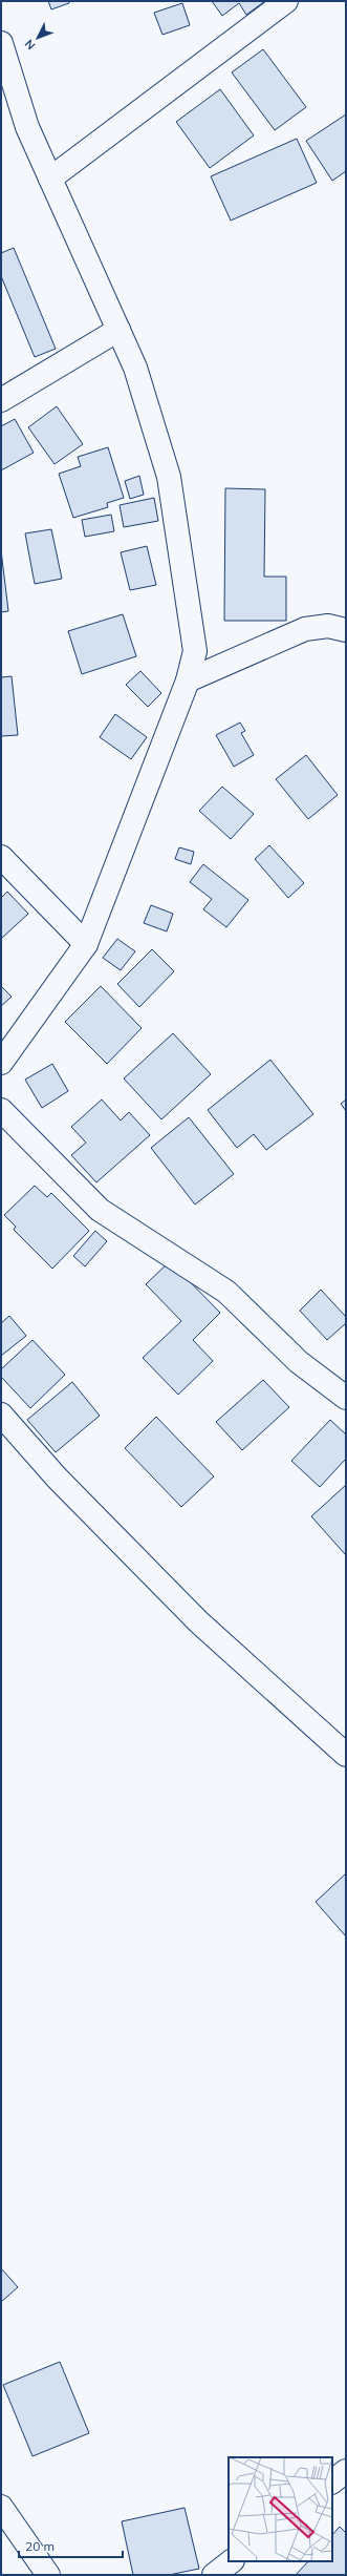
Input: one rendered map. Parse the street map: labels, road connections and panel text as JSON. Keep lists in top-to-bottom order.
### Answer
{
  "scale_bar": "20 m",
  "north": "bottom left"
}
